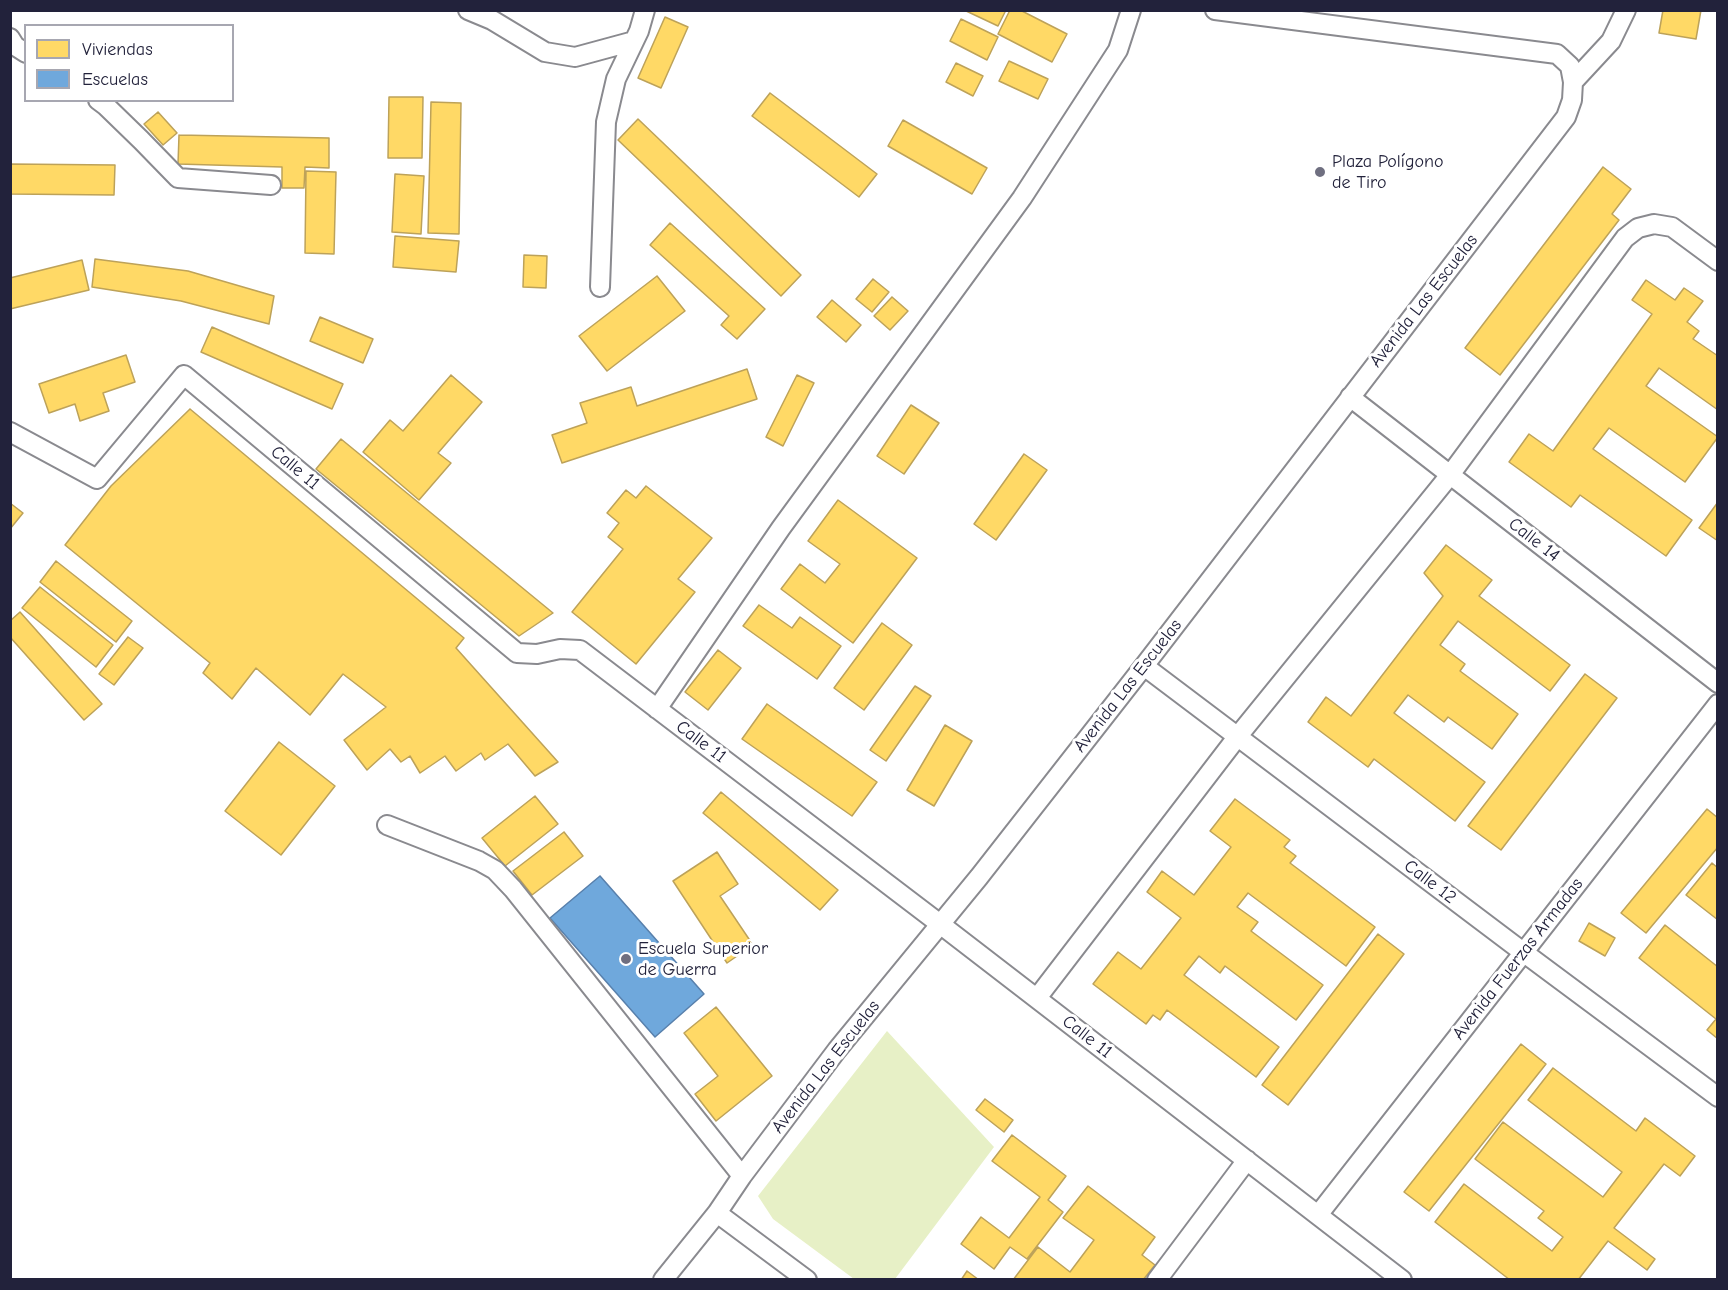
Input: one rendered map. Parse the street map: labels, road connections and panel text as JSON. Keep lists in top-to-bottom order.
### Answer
{
  "streets": {
    "street": [
      "Avenida Las Escuelas",
      "Calle 11",
      "Calle 14",
      "Calle 12",
      "Avenida Fuerzas Armadas"
    ]
  },
  "crossings": [
    ["Avenida Las Escuelas", "Calle 11"],
    ["Avenida Las Escuelas", "Calle 14"],
    ["Avenida Las Escuelas", "Calle 12"],
    ["Calle 11", "Avenida Fuerzas Armadas"],
    ["Calle 12", "Avenida Fuerzas Armadas"]
  ],
  "places": ["Plaza Polígono de Tiro", "Escuela Superior de Guerra"],
  "legend": ["Viviendas", "Escuelas"]
}
